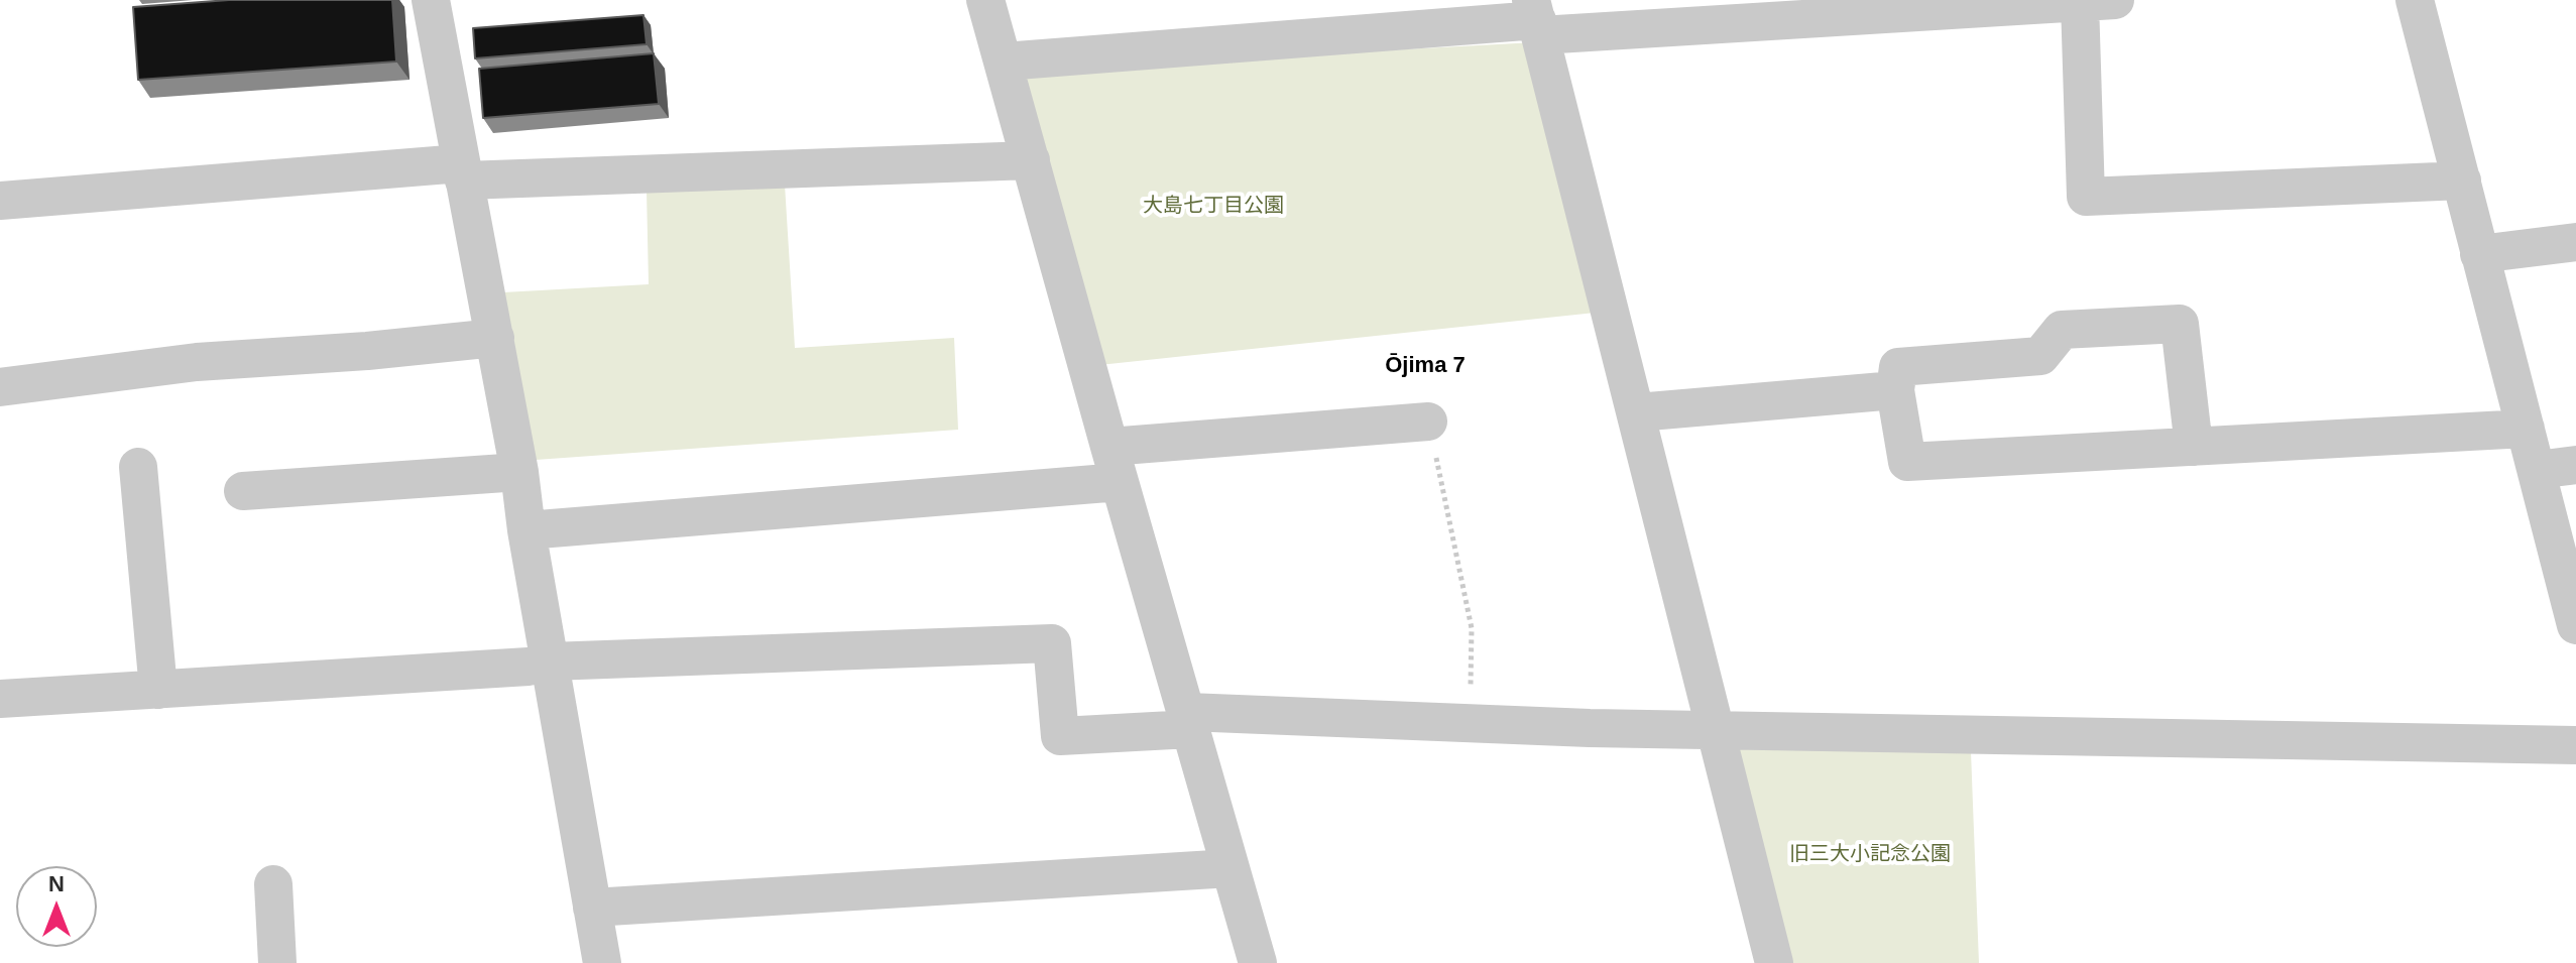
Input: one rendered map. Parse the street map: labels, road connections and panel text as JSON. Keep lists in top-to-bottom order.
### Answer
{
  "districts": ["Ōjima 7"],
  "parks": ["大島七丁目公園", "旧三大小記念公園"],
  "north": "top"
}
